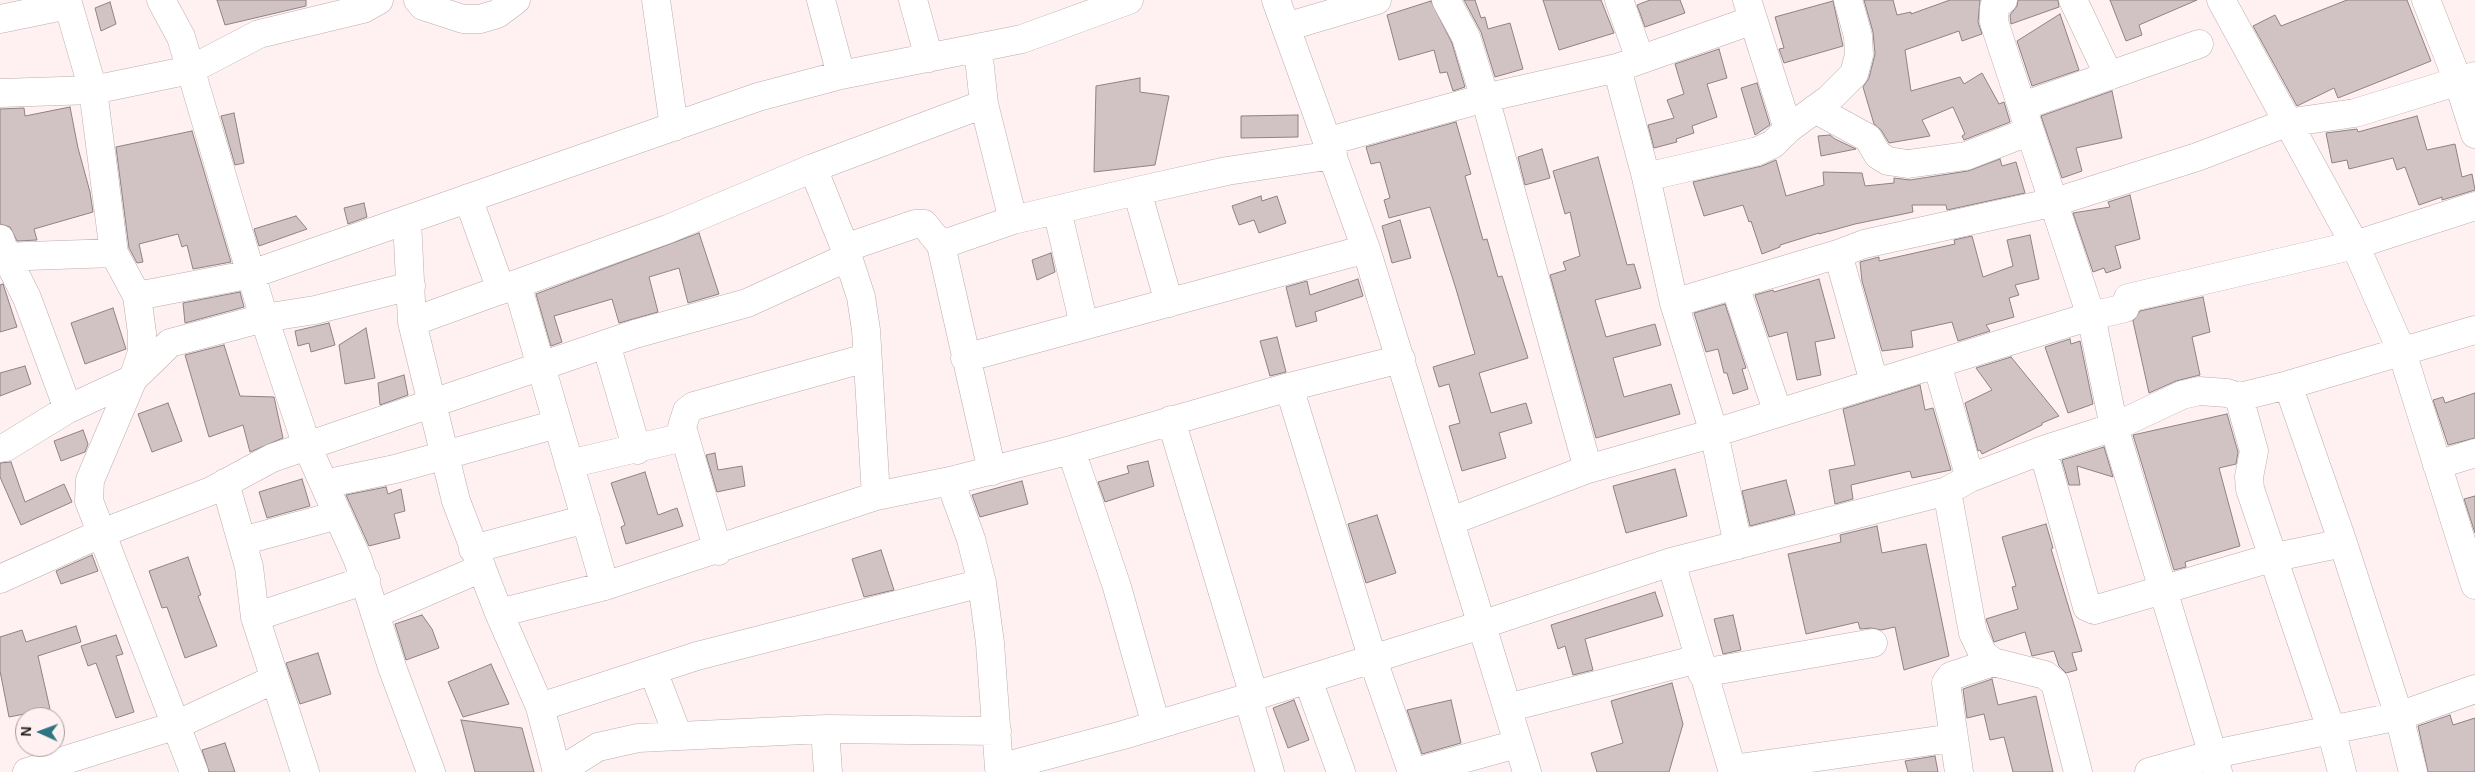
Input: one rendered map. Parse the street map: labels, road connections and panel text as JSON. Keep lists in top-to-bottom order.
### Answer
{
  "north": "left"
}
